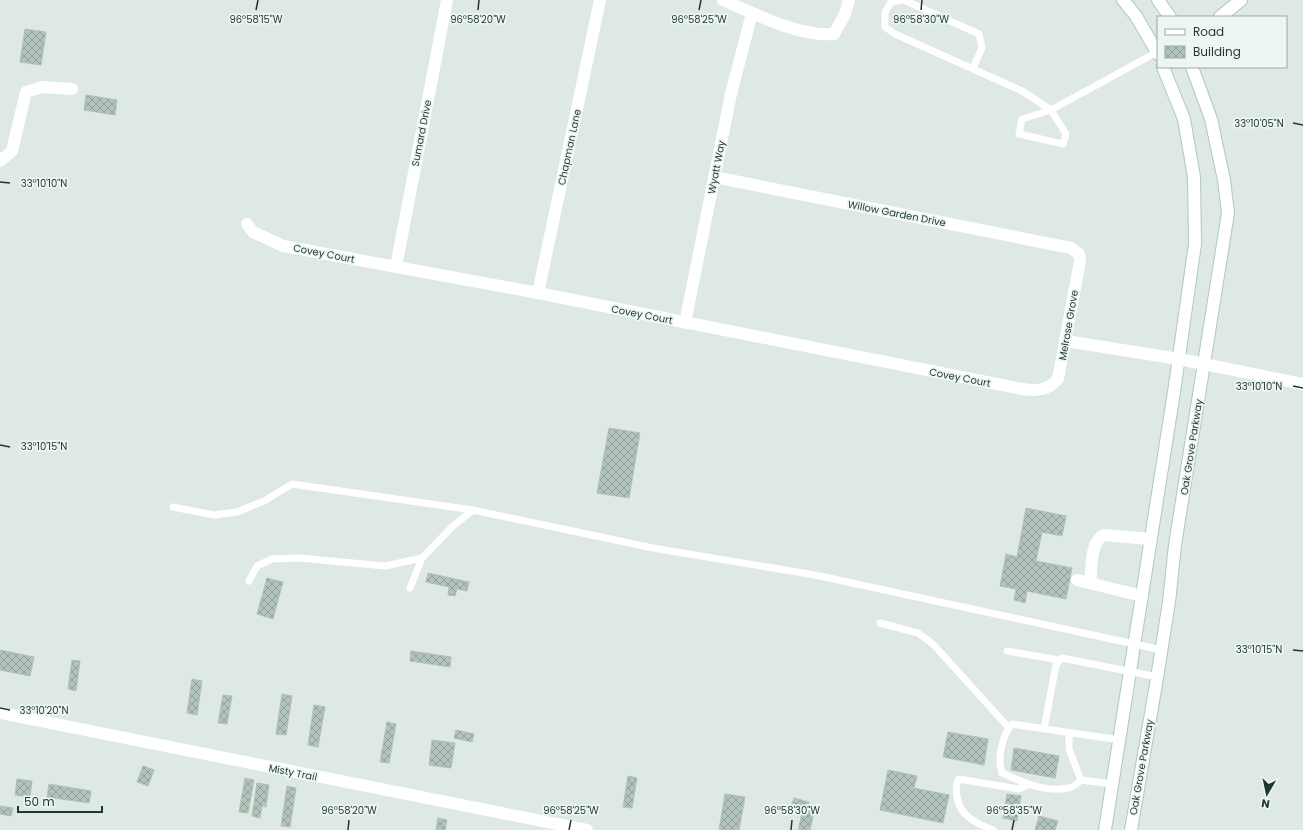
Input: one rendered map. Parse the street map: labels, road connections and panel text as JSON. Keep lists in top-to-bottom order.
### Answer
{
  "streets": {
    "street": [
      "Sumard Drive",
      "Chapman Lane",
      "Wyatt Way",
      "Willow Garden Drive",
      "Covey Court",
      "Melrose Grove",
      "Oak Grove Parkway",
      "Misty Trail"
    ]
  },
  "crossings": [
    ["Sumard Drive", "Covey Court"],
    ["Chapman Lane", "Covey Court"],
    ["Wyatt Way", "Willow Garden Drive"],
    ["Wyatt Way", "Covey Court"],
    ["Willow Garden Drive", "Melrose Grove"],
    ["Covey Court", "Melrose Grove"]
  ],
  "legend": ["Road", "Building"],
  "scale_bar": "50 m",
  "north": "bottom",
  "coordinates": [
    "96°58'15\"W",
    "96°58'20\"W",
    "96°58'25\"W",
    "96°58'30\"W",
    "33°10'05\"N",
    "33°10'10\"N",
    "33°10'15\"N",
    "33°10'20\"N",
    "96°58'35\"W"
  ]
}
